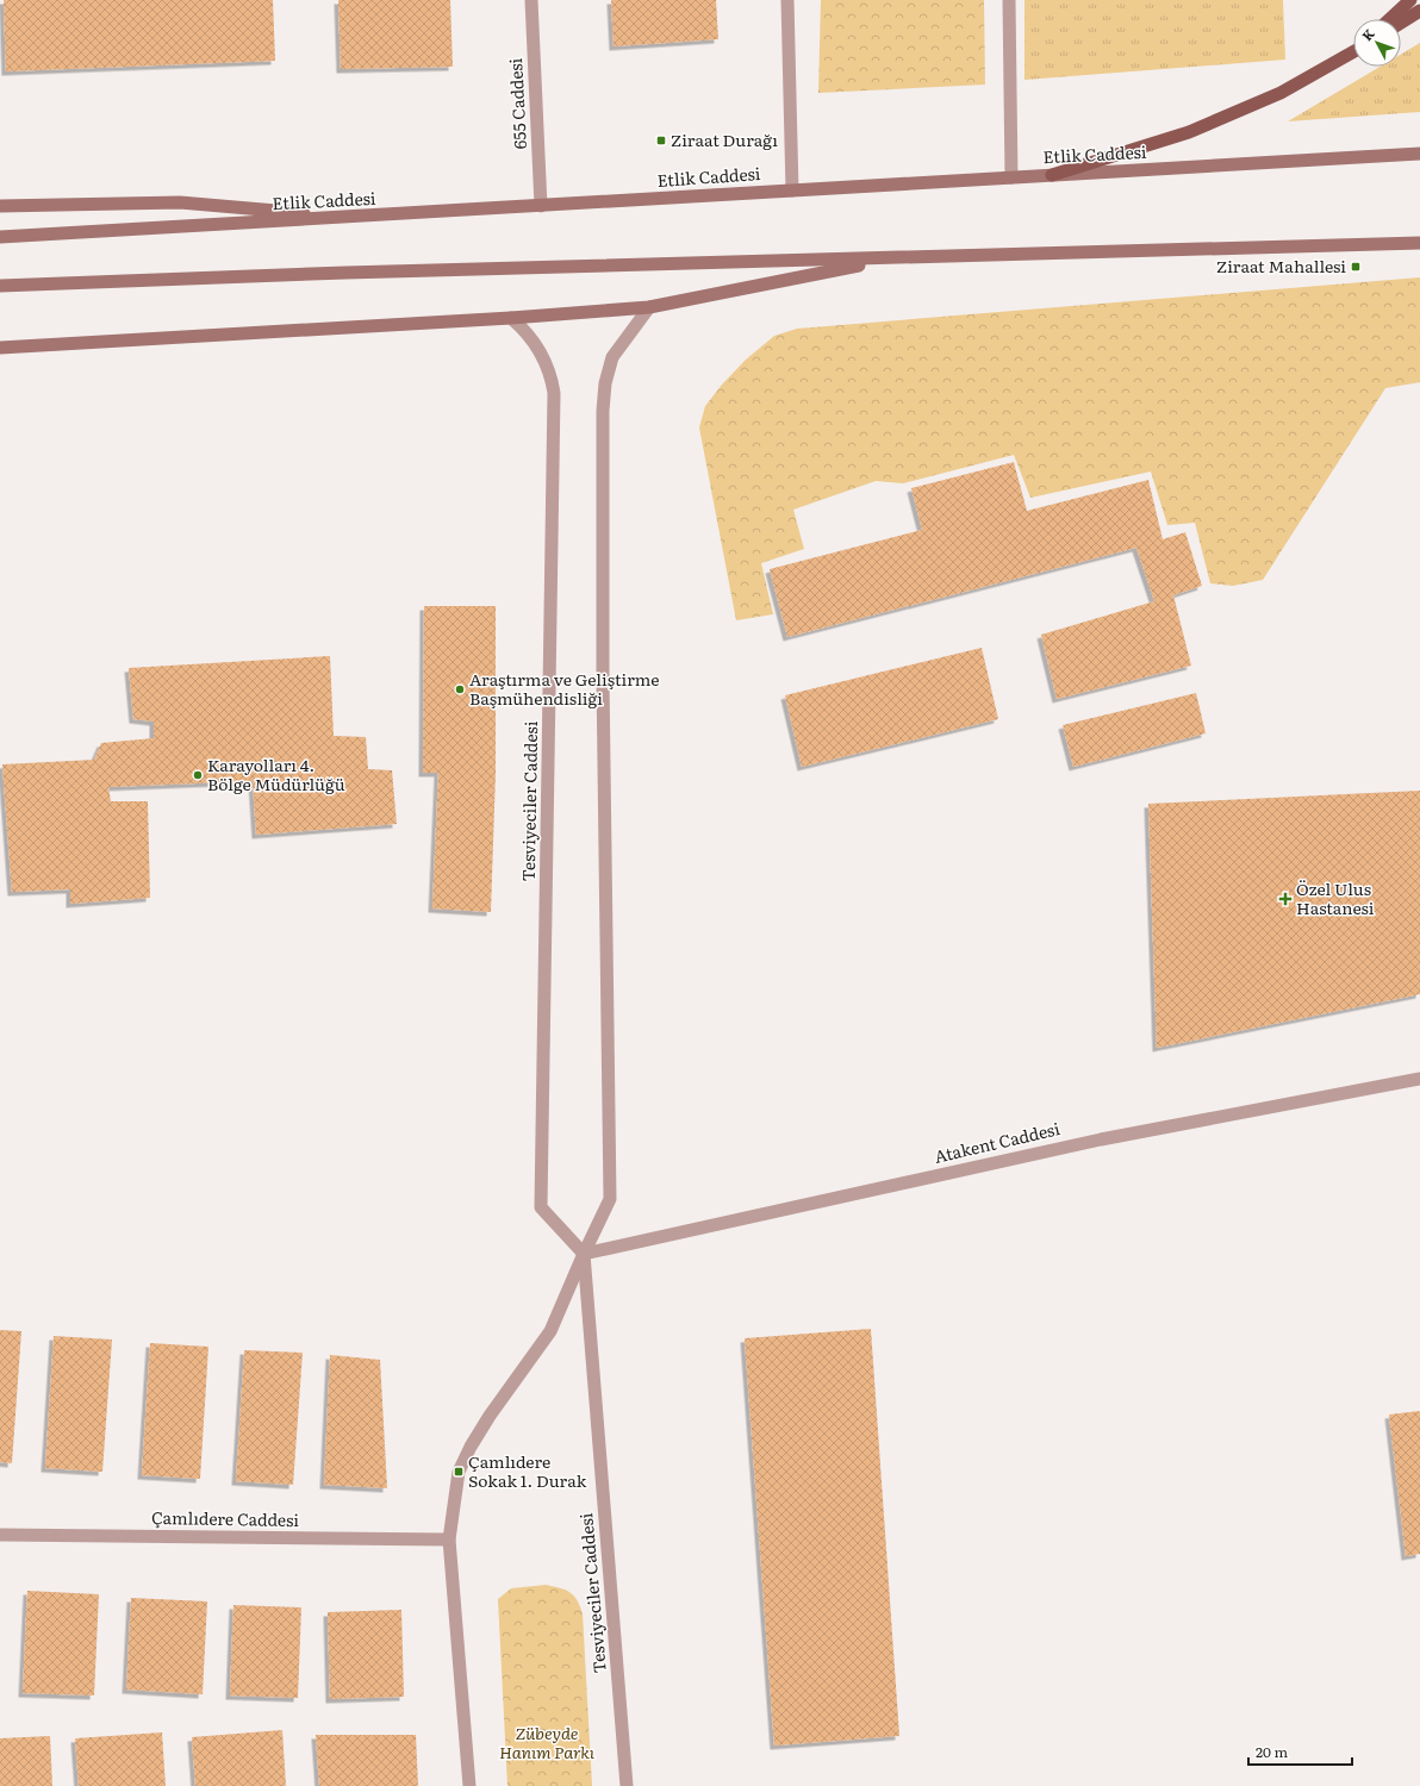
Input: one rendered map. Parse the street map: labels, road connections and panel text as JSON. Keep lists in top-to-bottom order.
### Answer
{
  "streets": {
    "main road": ["Etlik Caddesi"],
    "street": [
      "655 Caddesi",
      "Tesviyeciler Caddesi",
      "Atakent Caddesi",
      "Çamlıdere Caddesi"
    ]
  },
  "crossings": [
    ["655 Caddesi", "Etlik Caddesi"],
    ["Tesviyeciler Caddesi", "Atakent Caddesi"]
  ],
  "parks": ["Zübeyde Hanım Parkı"],
  "places": {
    "transit": ["Ziraat Durağı", "Ziraat Mahallesi", "Çamlıdere Sokak 1. Durak"],
    "other": ["Araştırma ve Geliştirme Başmühendisliği", "Karayolları 4. Bölge Müdürlüğü"],
    "health": ["Özel Ulus Hastanesi"]
  },
  "scale_bar": "20 m",
  "north": "top left"
}
